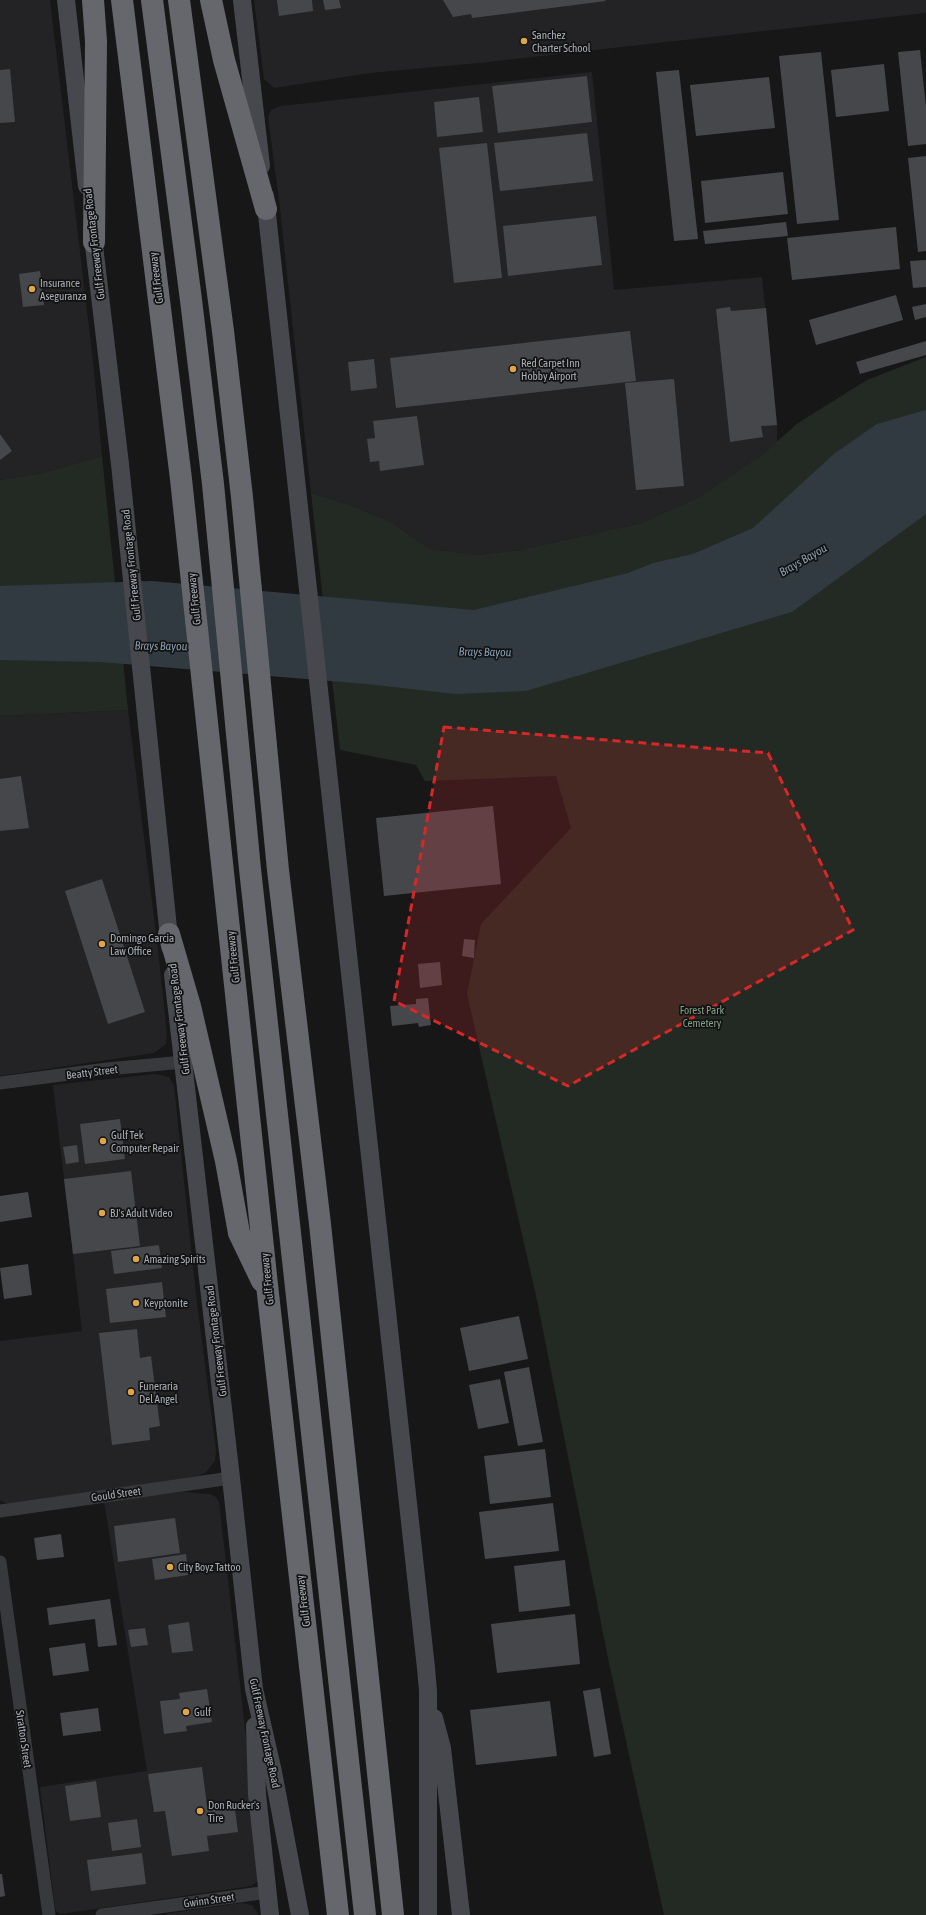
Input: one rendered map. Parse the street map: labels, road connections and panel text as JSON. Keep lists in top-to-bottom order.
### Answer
{
  "streets": {
    "highway": ["Gulf Freeway"],
    "main road": ["Gulf Freeway Frontage Road"],
    "street": [
      "Beatty Street",
      "Gould Street",
      "Stratton Street",
      "Gwinn Street"
    ]
  },
  "crossings": [
    ["Gulf Freeway Frontage Road", "Beatty Street"],
    ["Gulf Freeway Frontage Road", "Gould Street"]
  ],
  "water": ["Brays Bayou"],
  "parks": ["Forest Park Cemetery"],
  "places": [
    "Sanchez Charter School",
    "Insurance Aseguranza",
    "Red Carpet Inn Hobby Airport",
    "Domingo Garcia Law Office",
    "Gulf Tek Computer Repair",
    "BJ's Adult Video",
    "Amazing Spirits",
    "Keyptonite",
    "Funeraria Del Angel",
    "City Boyz Tattoo",
    "Gulf",
    "Don Rucker's Tire"
  ]
}
